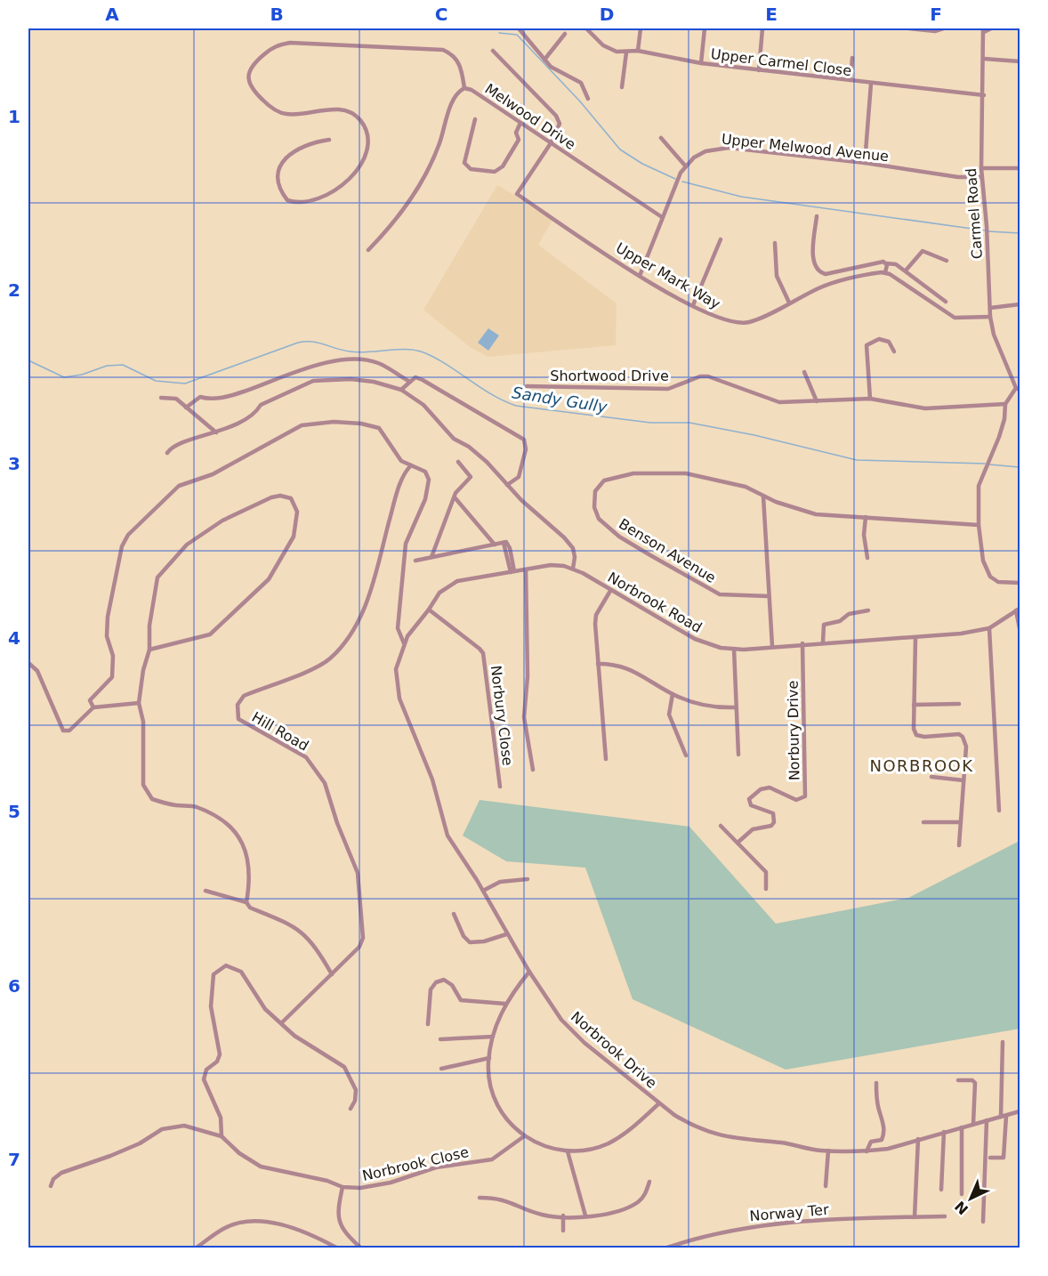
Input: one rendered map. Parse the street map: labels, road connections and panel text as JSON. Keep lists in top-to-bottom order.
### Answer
{
  "streets": {
    "street": [
      "Upper Carmel Close",
      "Melwood Drive",
      "Upper Melwood Avenue",
      "Carmel Road",
      "Upper Mark Way",
      "Shortwood Drive",
      "Benson Avenue",
      "Norbrook Road",
      "Norbury Close",
      "Norbury Drive",
      "Hill Road",
      "Norbrook Drive",
      "Norbrook Close",
      "Norway Ter"
    ]
  },
  "crossings": [
    ["Upper Carmel Close", "Carmel Road"],
    ["Melwood Drive", "Upper Mark Way"],
    ["Upper Melwood Avenue", "Carmel Road"],
    ["Norbrook Road", "Norbury Close"],
    ["Norbrook Road", "Norbury Drive"],
    ["Norbrook Road", "Norbrook Drive"]
  ],
  "districts": ["NORBROOK"],
  "water": ["Sandy Gully"],
  "north": "bottom left",
  "grid": {
    "columns": [
      "A",
      "B",
      "C",
      "D",
      "E",
      "F"
    ],
    "rows": [
      "1",
      "2",
      "3",
      "4",
      "5",
      "6",
      "7"
    ]
  }
}
